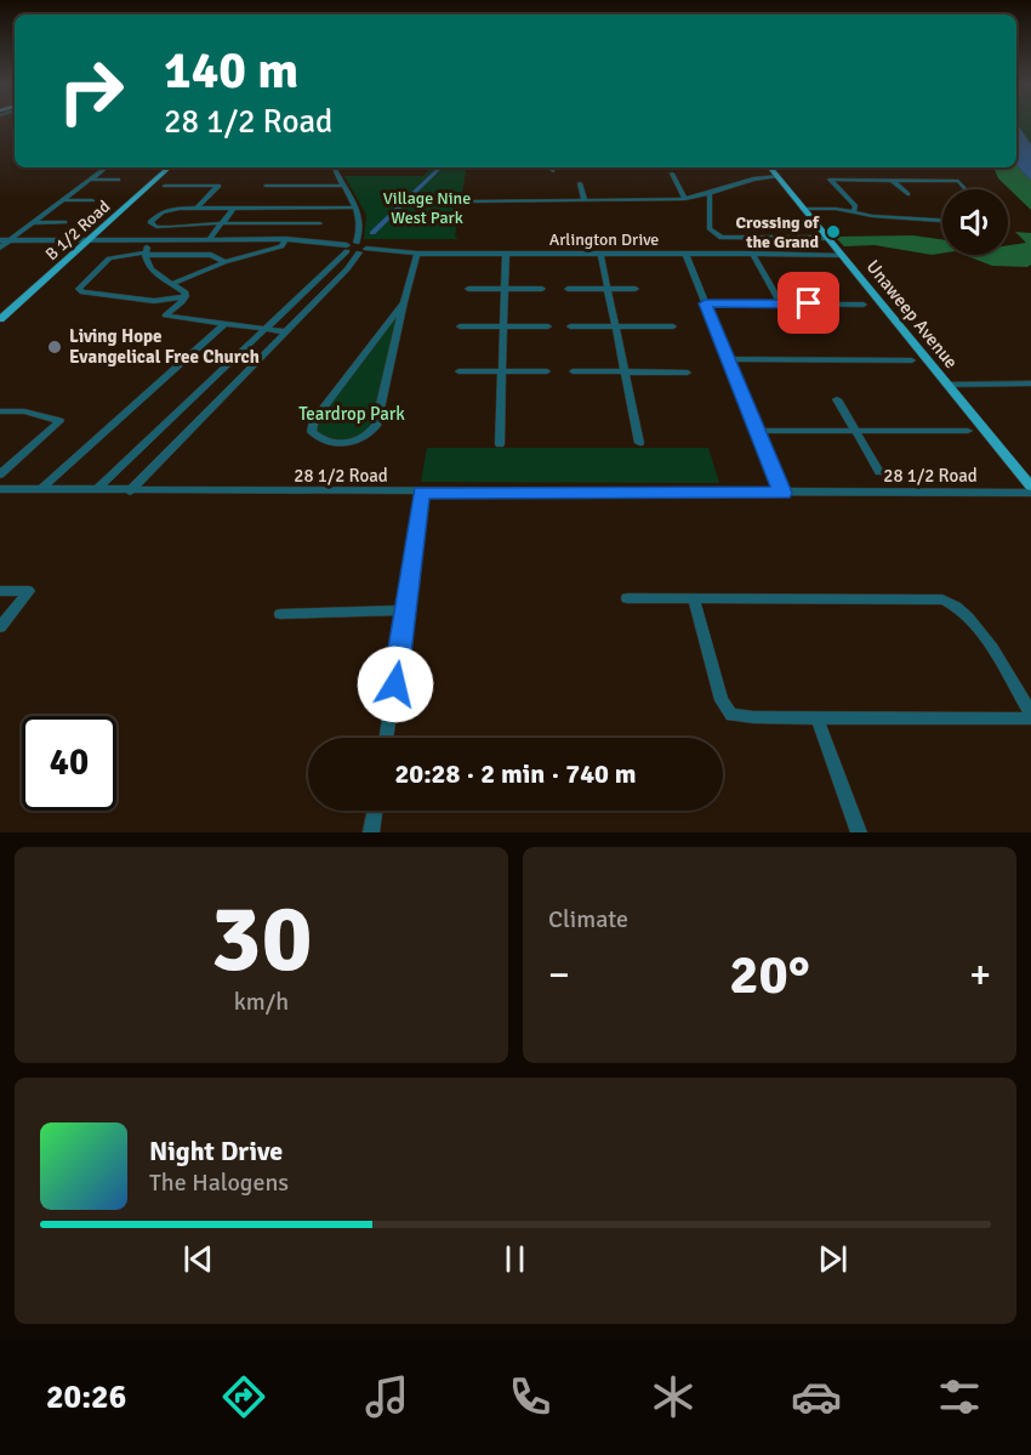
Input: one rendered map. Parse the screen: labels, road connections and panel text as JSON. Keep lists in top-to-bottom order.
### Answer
{
  "streets": {
    "main road": ["B 1/2 Road", "Unaweep Avenue"],
    "street": ["Arlington Drive", "28 1/2 Road"]
  },
  "crossings": [
    ["Arlington Drive", "Unaweep Avenue"]
  ],
  "parks": ["Village Nine West Park", "Teardrop Park"],
  "places": ["Crossing of the Grand", "Living Hope Evangelical Free Church"],
  "page": {
    "turn": ["140 m", "28 1/2 Road"],
    "limit": "40",
    "trip": "20:28 · 2 min · 740 m",
    "tile": [
      ["30", "km/h"],
      "Climate"
    ],
    "heat": ["−", "20°", "+"],
    "song": ["Night Drive", "The Halogens"],
    "tabs": "20:26"
  }
}
